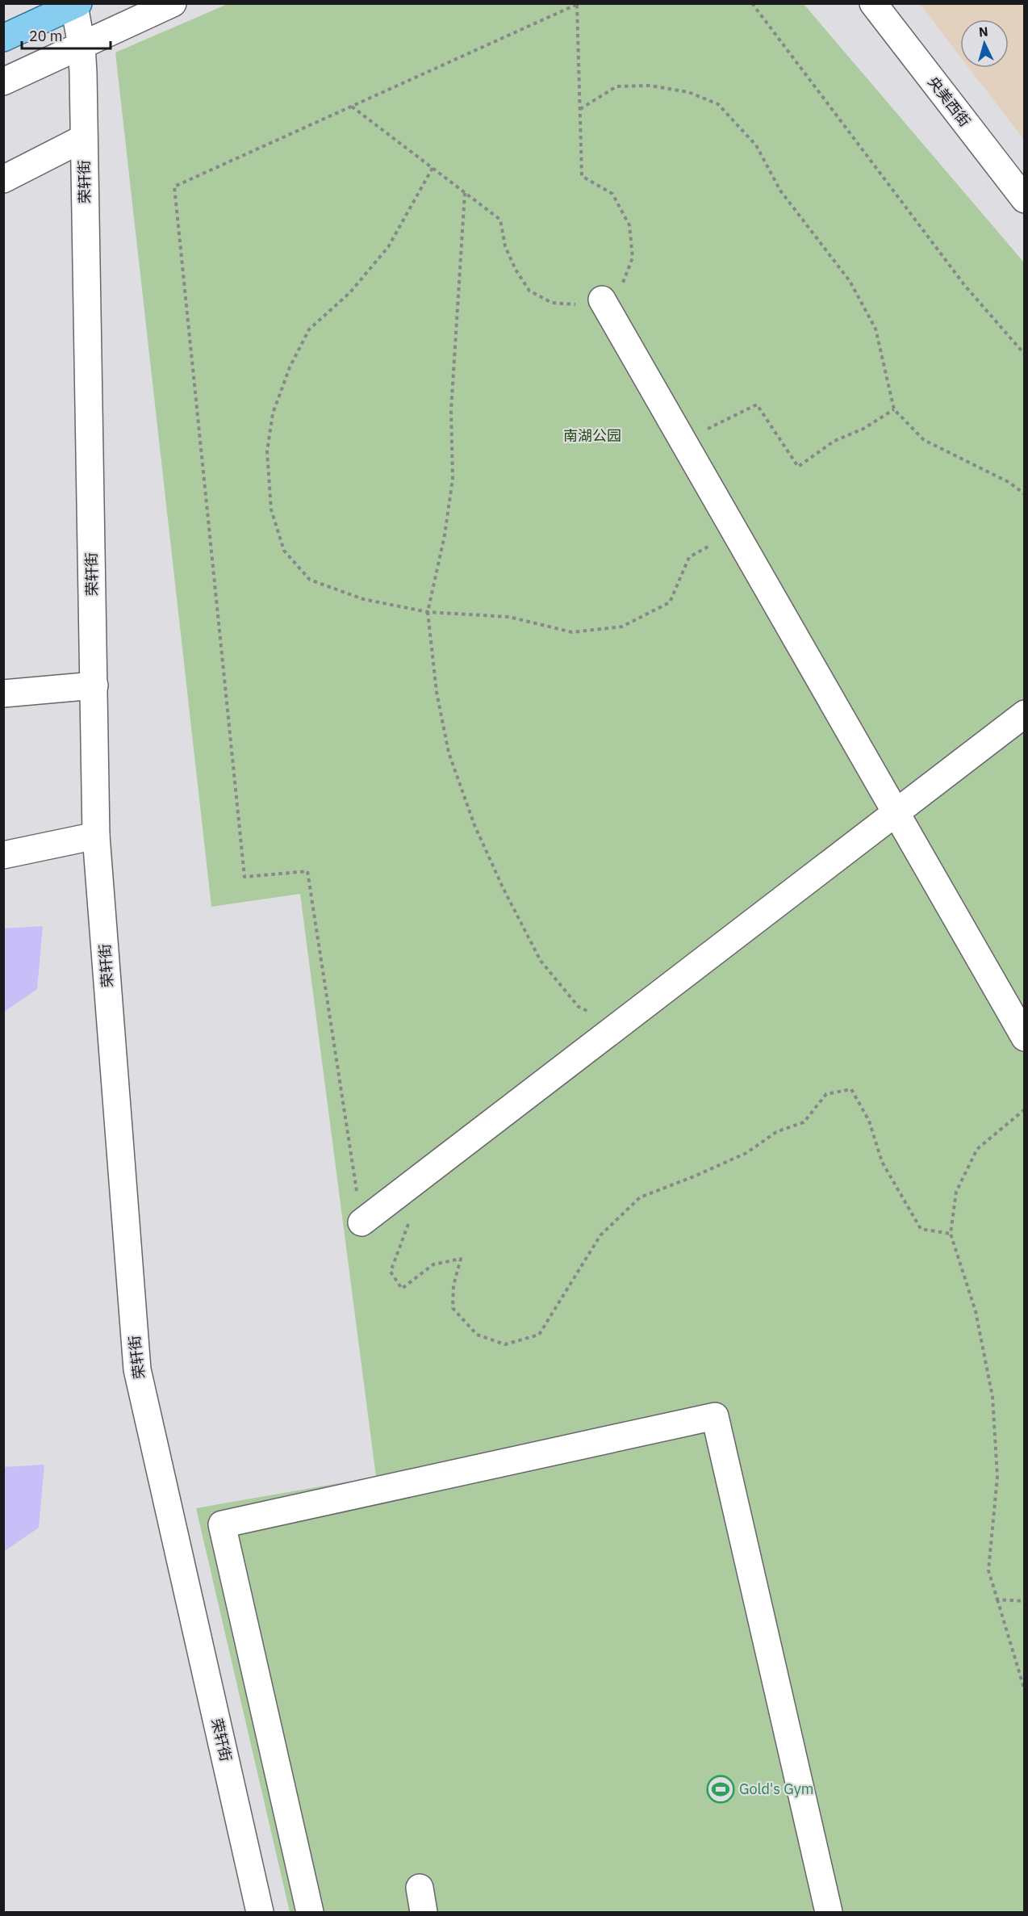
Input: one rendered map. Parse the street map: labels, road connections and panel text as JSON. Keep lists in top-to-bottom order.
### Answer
{
  "streets": {
    "street": ["央美西街", "荣轩街"]
  },
  "parks": ["南湖公园"],
  "places": {
    "sports": ["Gold's Gym"]
  },
  "scale_bar": "20 m",
  "north": "top"
}
